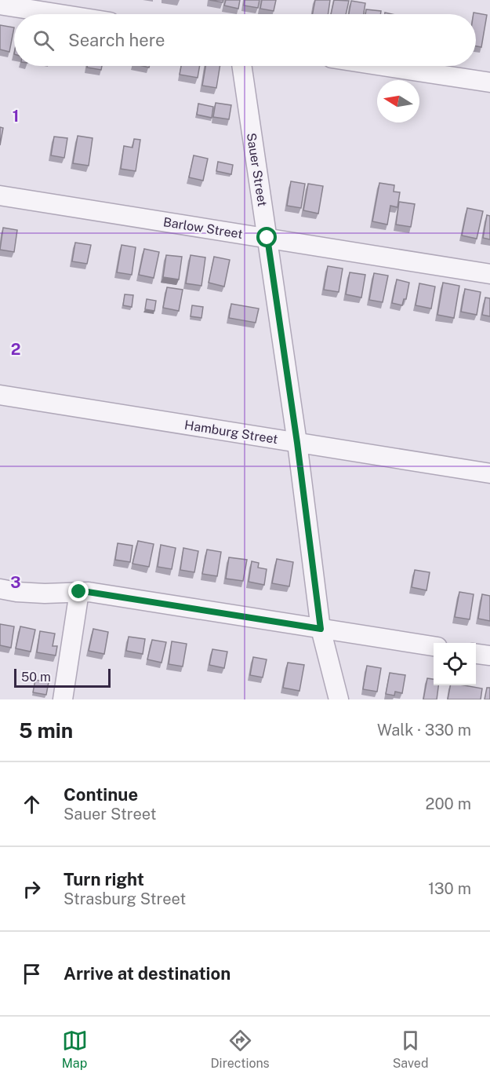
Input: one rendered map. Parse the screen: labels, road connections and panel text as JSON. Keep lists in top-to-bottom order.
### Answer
{
  "streets": {
    "street": ["Sauer Street", "Barlow Street", "Hamburg Street"]
  },
  "crossings": [
    ["Sauer Street", "Barlow Street"],
    ["Sauer Street", "Hamburg Street"]
  ],
  "scale_bar": "50 m",
  "north": "left",
  "page": {
    "search": "Search here",
    "scale": "50 m",
    "heading": ["5 min", "Walk · 330 m"],
    "list": [
      ["Continue", "Sauer Street", "200 m"],
      ["Turn right", "Strasburg Street", "130 m"],
      "Arrive at destination"
    ],
    "nav": ["Map", "Directions", "Saved"]
  },
  "grid": {
    "rows": ["1", "2", "3"]
  }
}
